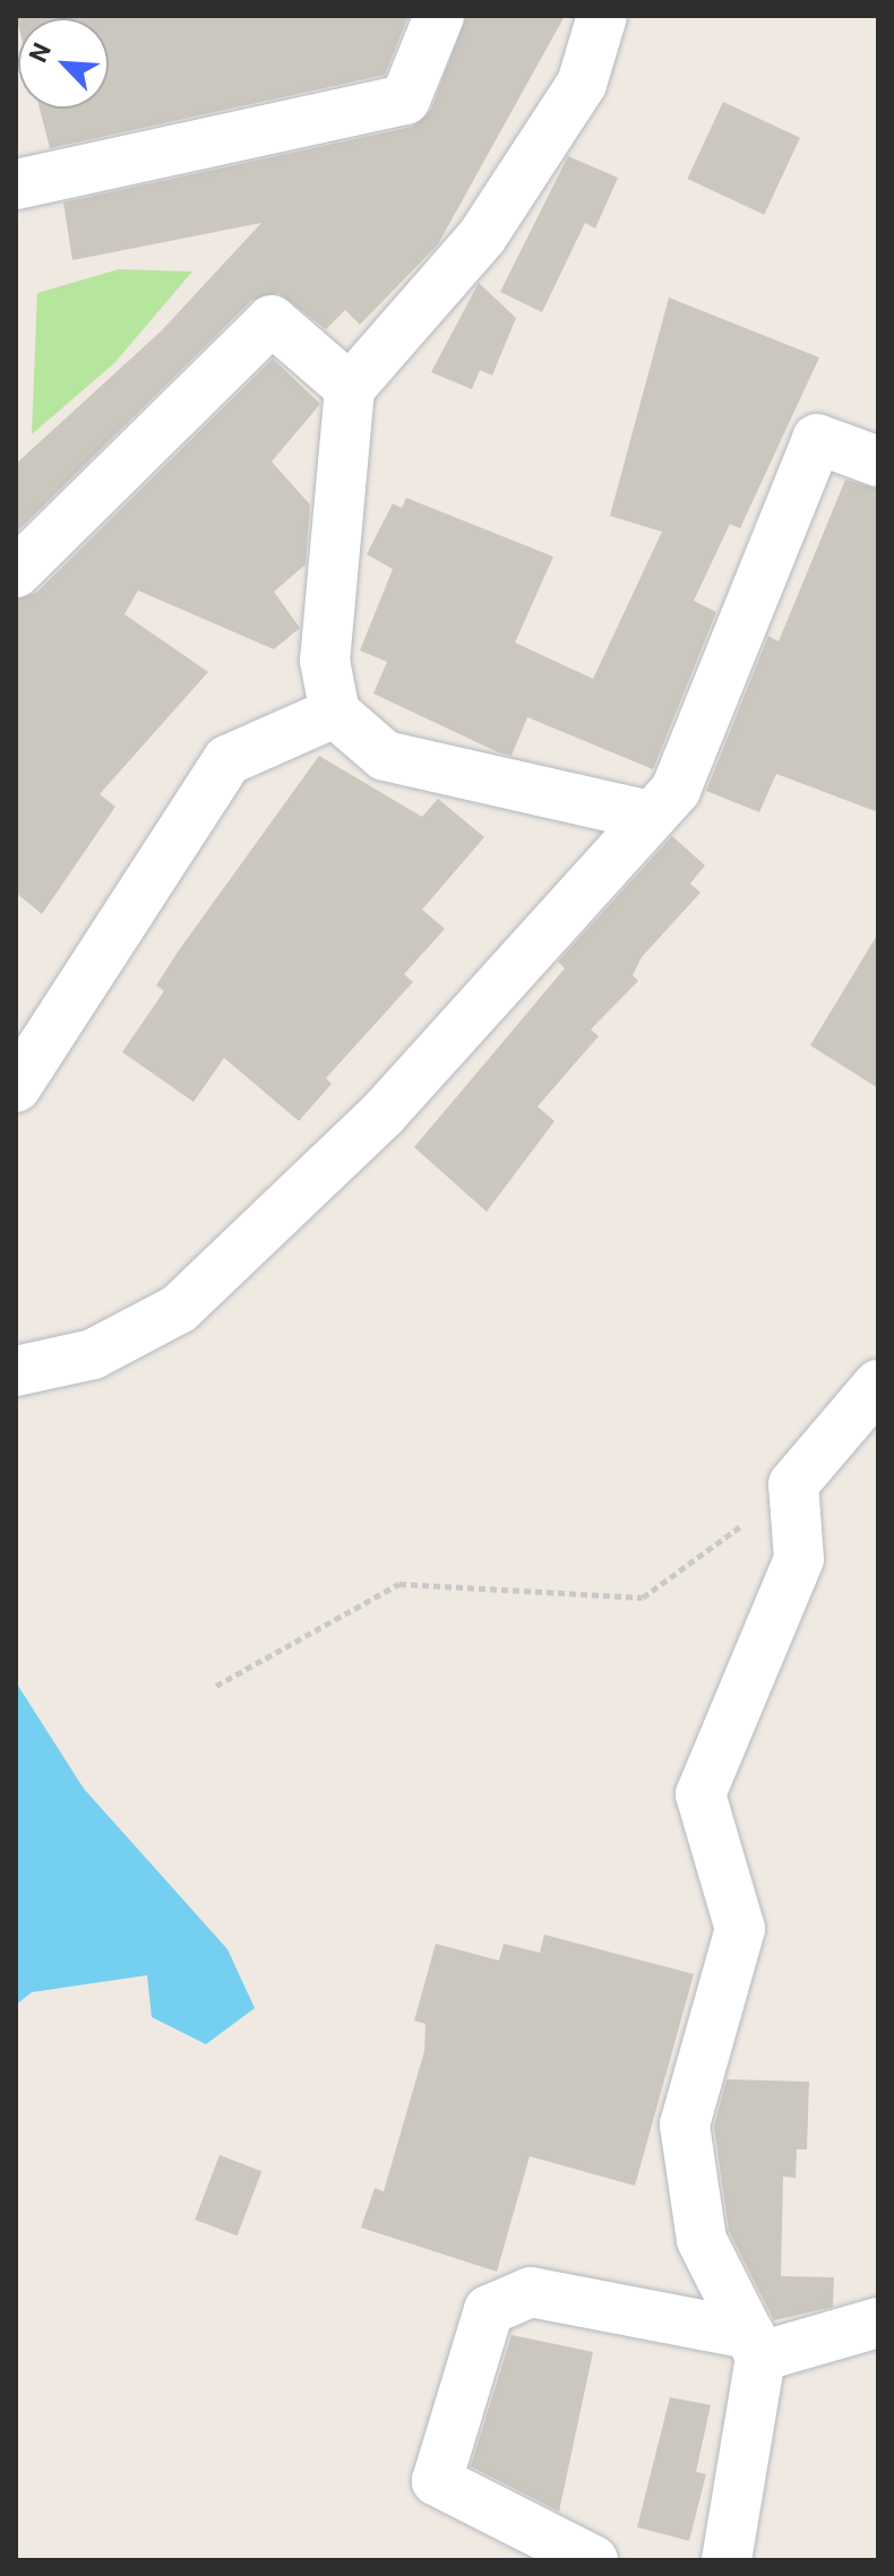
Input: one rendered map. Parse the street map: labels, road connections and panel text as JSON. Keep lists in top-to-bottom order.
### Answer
{
  "north": "top left"
}
